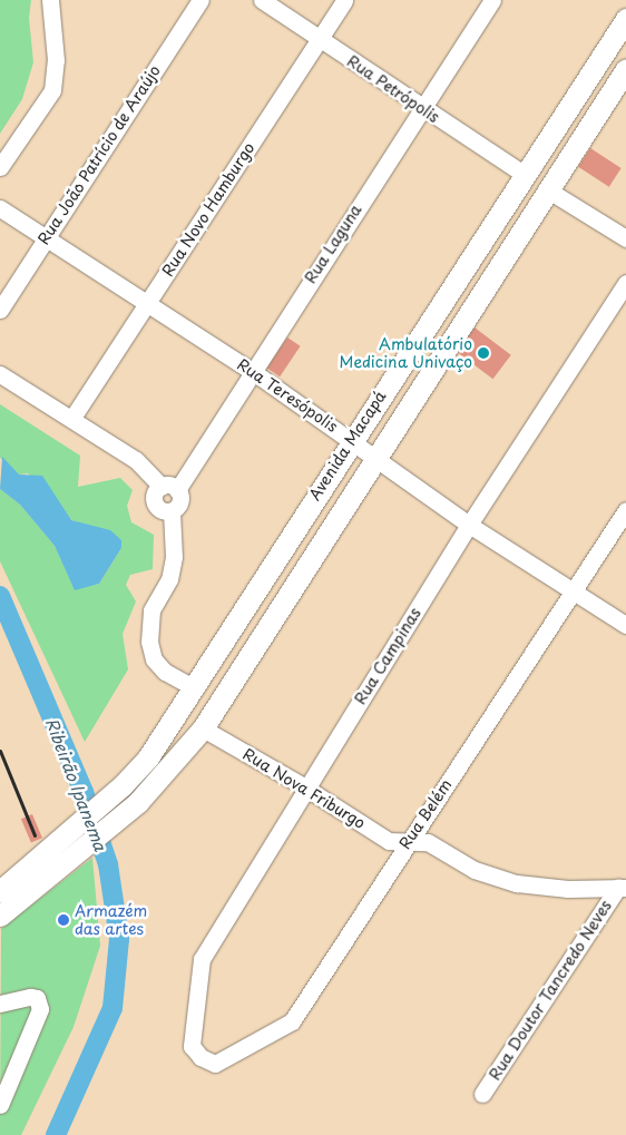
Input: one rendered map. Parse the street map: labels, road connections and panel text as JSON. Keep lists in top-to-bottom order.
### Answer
{
  "streets": {
    "main road": ["Avenida Macapá"],
    "street": [
      "Rua Petrópolis",
      "Rua João Patrício de Araújo",
      "Rua Novo Hamburgo",
      "Rua Laguna",
      "Rua Teresópolis",
      "Rua Campinas",
      "Rua Nova Friburgo",
      "Rua Belém",
      "Rua Doutor Tancredo Neves"
    ]
  },
  "crossings": [
    ["Rua Petrópolis", "Rua Novo Hamburgo"],
    ["Rua Petrópolis", "Rua Laguna"],
    ["Rua Petrópolis", "Avenida Macapá"],
    ["Rua João Patrício de Araújo", "Rua Teresópolis"],
    ["Rua Novo Hamburgo", "Rua Teresópolis"],
    ["Rua Laguna", "Rua Teresópolis"],
    ["Rua Teresópolis", "Avenida Macapá"],
    ["Rua Teresópolis", "Rua Campinas"],
    ["Rua Teresópolis", "Rua Belém"],
    ["Avenida Macapá", "Rua Nova Friburgo"],
    ["Rua Campinas", "Rua Nova Friburgo"],
    ["Rua Campinas", "Rua Belém"],
    ["Rua Nova Friburgo", "Rua Belém"],
    ["Rua Nova Friburgo", "Rua Doutor Tancredo Neves"]
  ],
  "water": ["Ribeirão Ipanema"],
  "places": ["Ambulatório Medicina Univaço", "Armazém das artes"]
}
